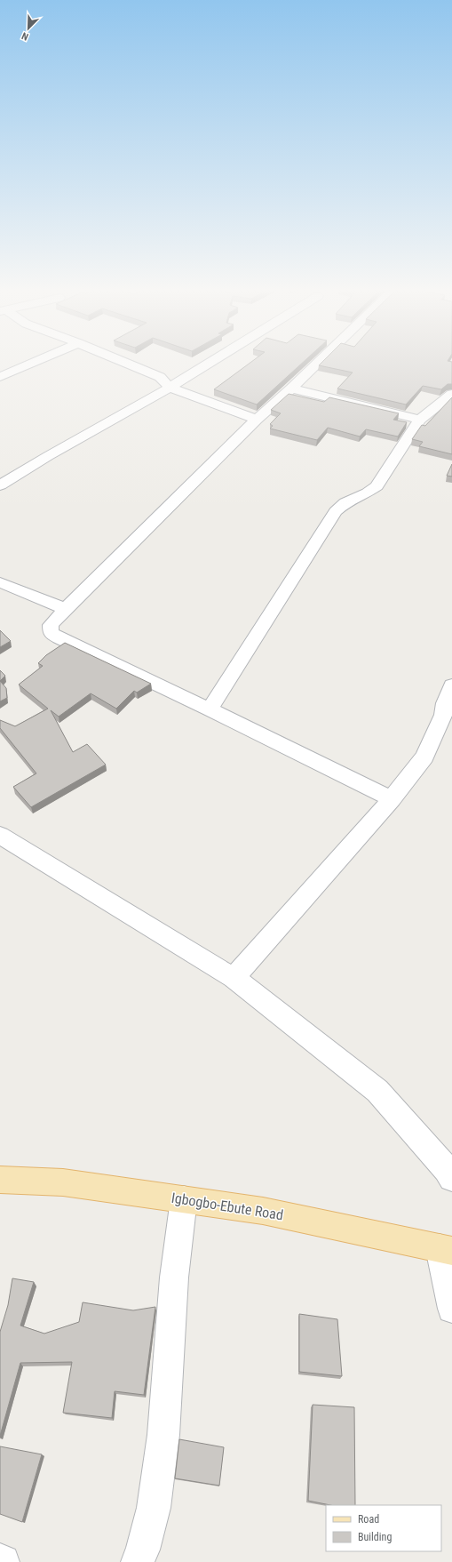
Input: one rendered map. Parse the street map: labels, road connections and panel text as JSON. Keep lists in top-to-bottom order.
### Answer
{
  "streets": {
    "main road": ["Igbogbo-Ebute Road"]
  },
  "legend": ["Road", "Building"],
  "north": "bottom left"
}
